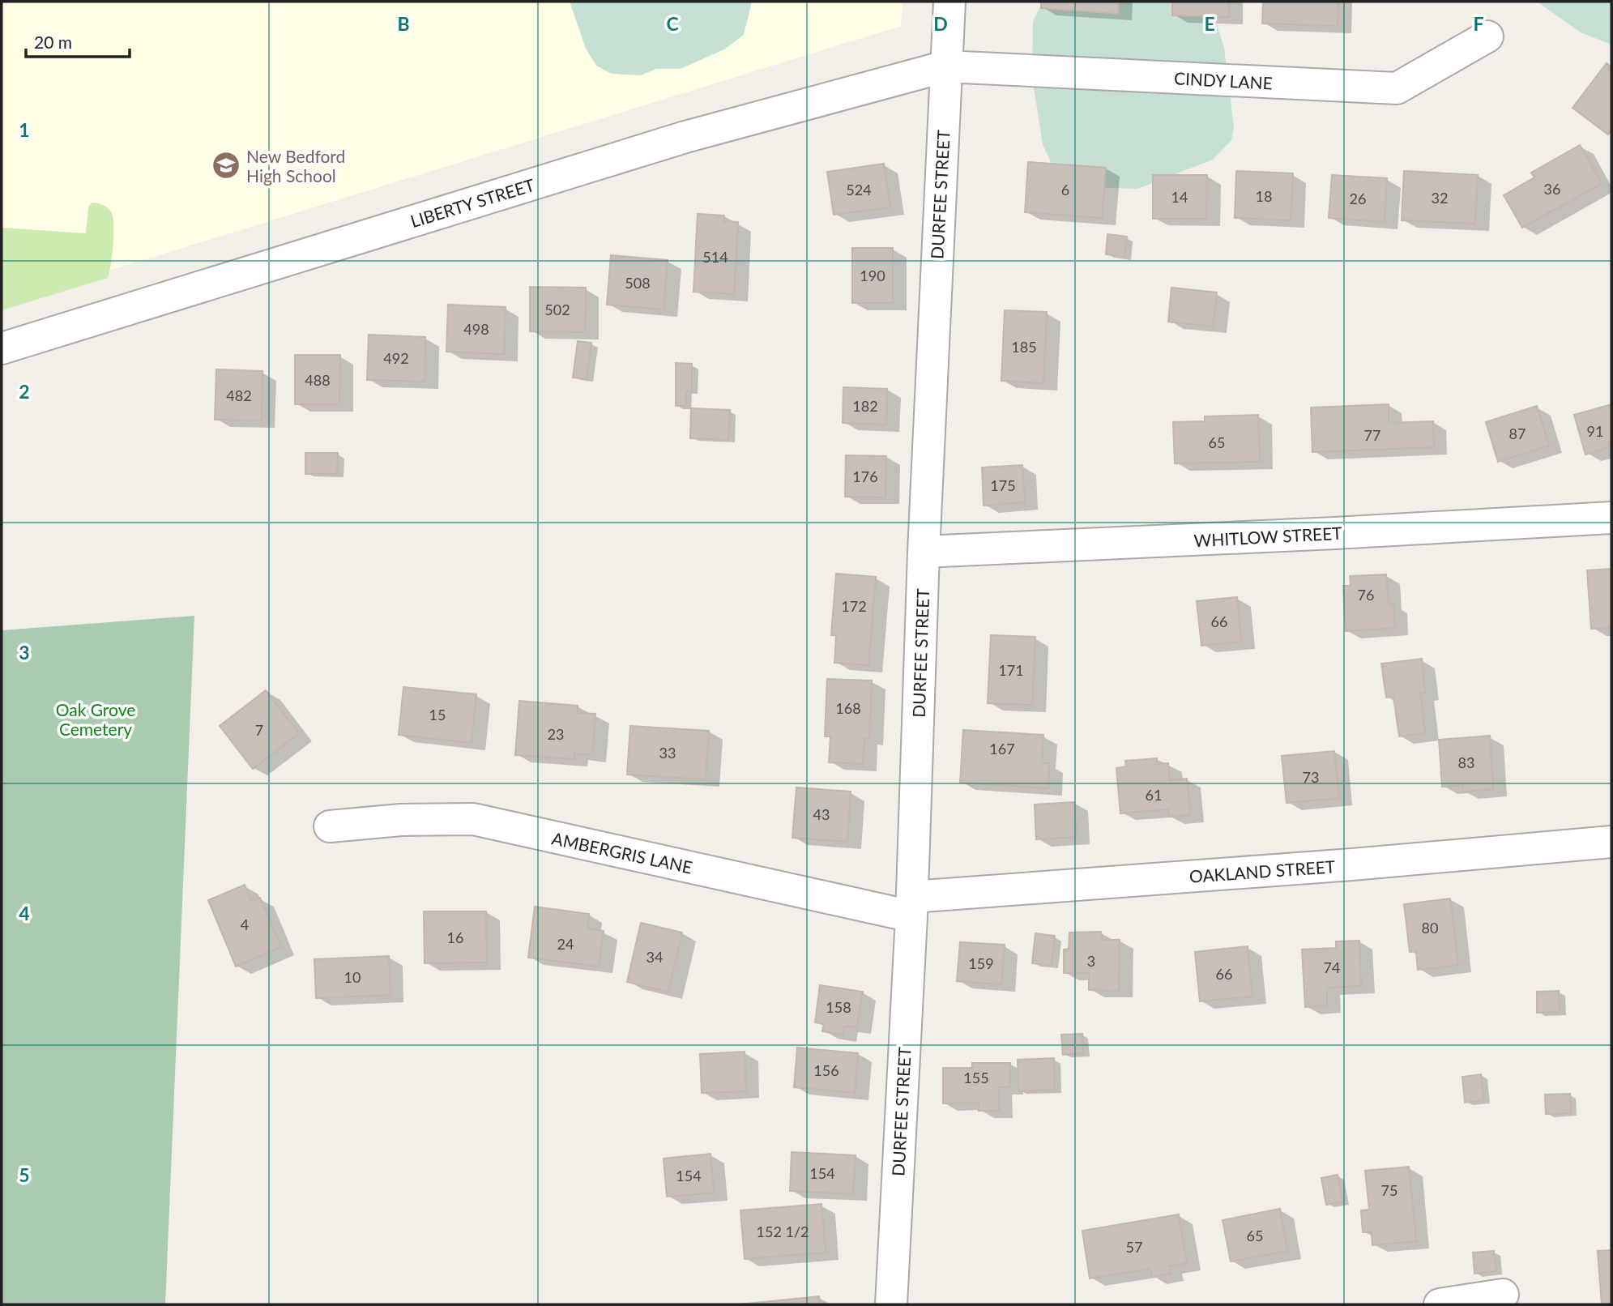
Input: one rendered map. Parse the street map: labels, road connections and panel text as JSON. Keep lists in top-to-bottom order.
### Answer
{
  "streets": {
    "street": [
      "CINDY LANE",
      "DURFEE STREET",
      "LIBERTY STREET",
      "WHITLOW STREET",
      "AMBERGRIS LANE",
      "OAKLAND STREET"
    ]
  },
  "crossings": [
    ["CINDY LANE", "DURFEE STREET"],
    ["CINDY LANE", "LIBERTY STREET"],
    ["DURFEE STREET", "LIBERTY STREET"],
    ["DURFEE STREET", "WHITLOW STREET"],
    ["DURFEE STREET", "AMBERGRIS LANE"],
    ["DURFEE STREET", "OAKLAND STREET"],
    ["AMBERGRIS LANE", "OAKLAND STREET"]
  ],
  "parks": ["Oak Grove Cemetery"],
  "places": {
    "school or university": ["New Bedford High School"]
  },
  "house_numbers": [
    "36",
    "524",
    "6",
    "18",
    "14",
    "32",
    "26",
    "514",
    "190",
    "508",
    "502",
    "498",
    "185",
    "492",
    "488",
    "482",
    "182",
    "91",
    "87",
    "77",
    "65",
    "176",
    "175",
    "76",
    "172",
    "66",
    "171",
    "168",
    "15",
    "7",
    "23",
    "167",
    "33",
    "83",
    "73",
    "61",
    "43",
    "4",
    "80",
    "16",
    "24",
    "34",
    "3",
    "159",
    "74",
    "66",
    "10",
    "158",
    "156",
    "155",
    "154",
    "154",
    "75",
    "152 1/2",
    "65",
    "57"
  ],
  "scale_bar": "20 m",
  "grid": {
    "columns": [
      "B",
      "C",
      "D",
      "E",
      "F"
    ],
    "rows": [
      "1",
      "2",
      "3",
      "4",
      "5"
    ]
  }
}
